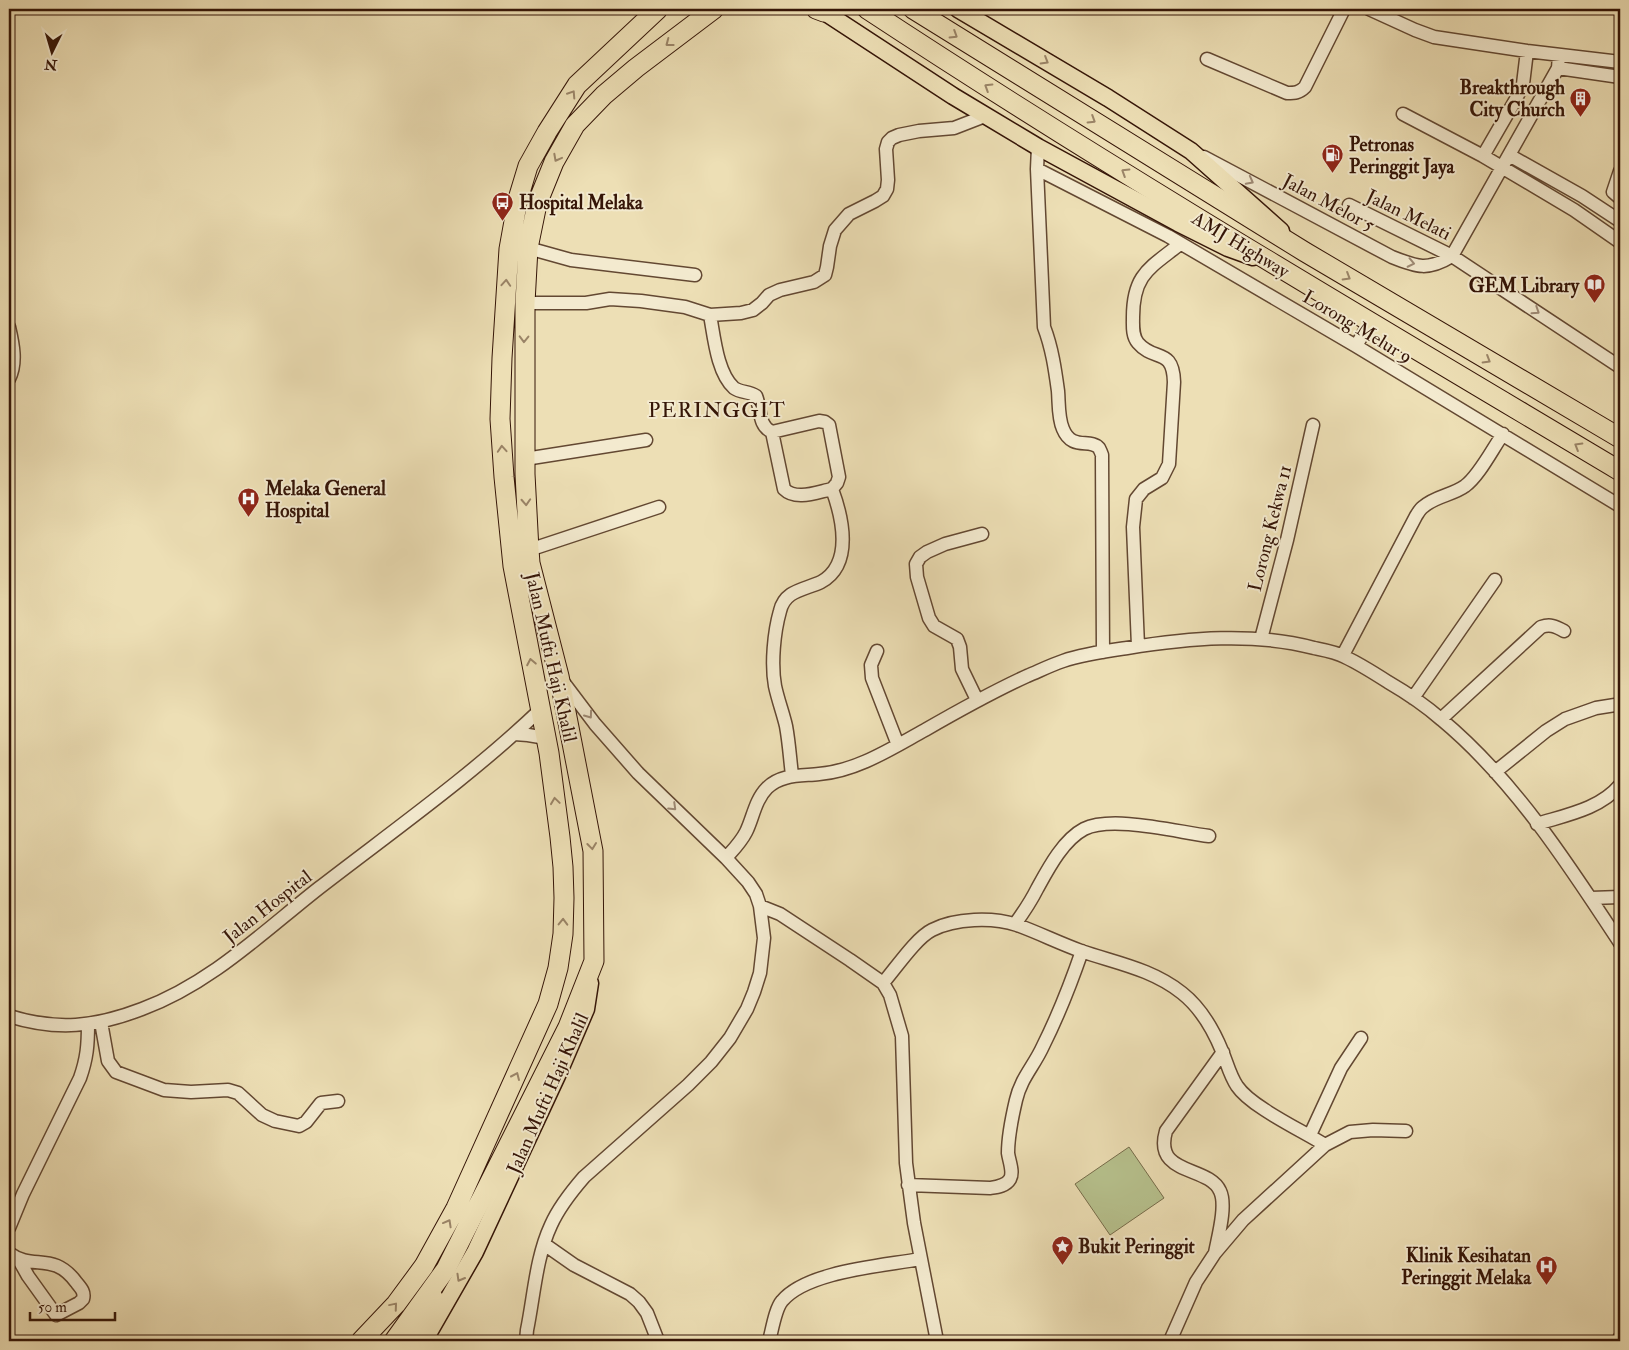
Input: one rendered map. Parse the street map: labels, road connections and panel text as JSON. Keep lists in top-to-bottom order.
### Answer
{
  "streets": {
    "highway": ["AMJ Highway", "Jalan Mufti Haji Khalil"],
    "street": [
      "Jalan Melor 5",
      "Jalan Melati",
      "Lorong Melur 9",
      "Lorong Kekwa 11",
      "Jalan Hospital"
    ]
  },
  "crossings": [
    ["Jalan Melor 5", "Jalan Melati"],
    ["Jalan Mufti Haji Khalil", "Jalan Hospital"]
  ],
  "one_way": ["Jalan Melor 5"],
  "districts": ["PERINGGIT"],
  "places": {
    "building": ["Breakthrough City Church"],
    "fuel station": ["Petronas Peringgit Jaya"],
    "bus stop": ["Hospital Melaka"],
    "library": ["GEM Library"],
    "hospital": ["Melaka General Hospital", "Klinik Kesihatan Peringgit Melaka"],
    "place": ["Bukit Peringgit"]
  },
  "scale_bar": "50 m",
  "north": "bottom"
}
